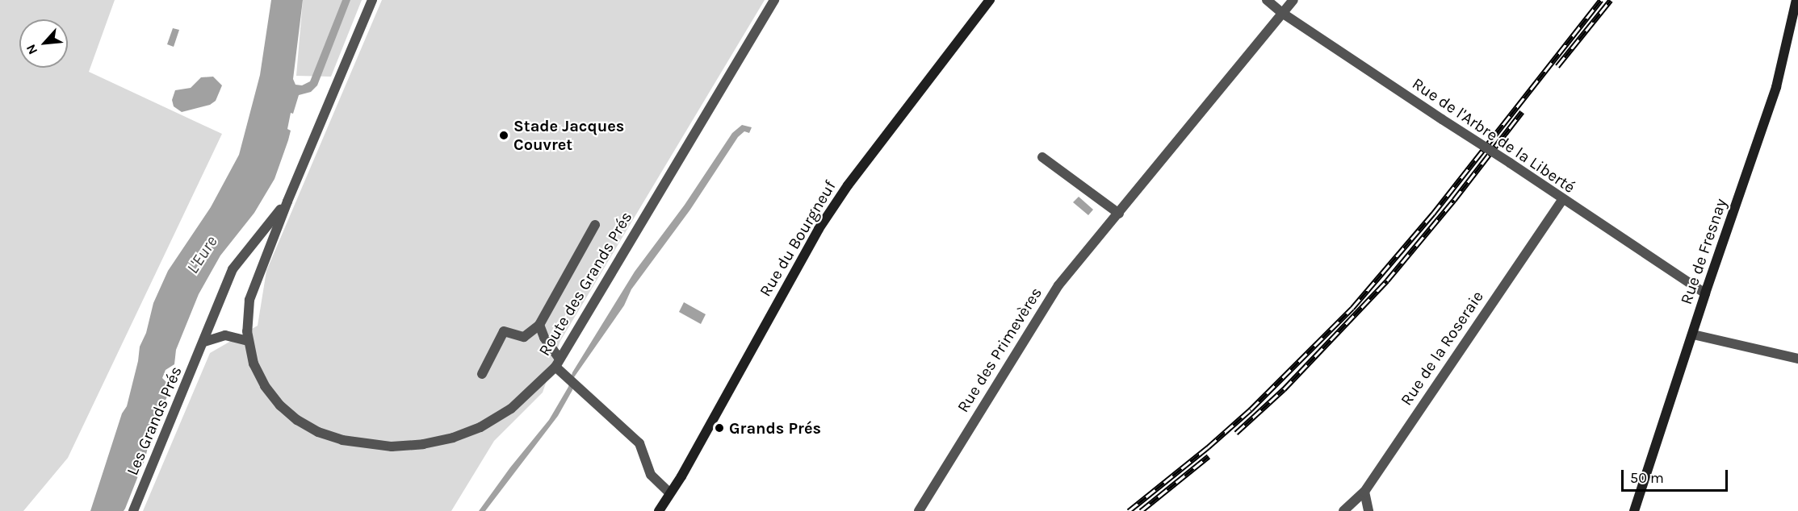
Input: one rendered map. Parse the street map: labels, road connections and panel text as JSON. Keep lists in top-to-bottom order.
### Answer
{
  "streets": {
    "main road": ["Rue du Bourgneuf", "Rue de Fresnay"],
    "street": [
      "Rue de l'Arbre de la Liberté",
      "Route des Grands Prés",
      "Rue de la Roseraie",
      "Rue des Primevères",
      "Les Grands Prés"
    ]
  },
  "crossings": [
    ["Rue de l'Arbre de la Liberté", "Rue de Fresnay"],
    ["Rue de l'Arbre de la Liberté", "Rue de la Roseraie"],
    ["Rue de l'Arbre de la Liberté", "Rue des Primevères"],
    ["Route des Grands Prés", "Les Grands Prés"]
  ],
  "water": ["L'Eure"],
  "places": ["Stade Jacques Couvret", "Grands Prés"],
  "scale_bar": "50 m",
  "north": "bottom left"
}
